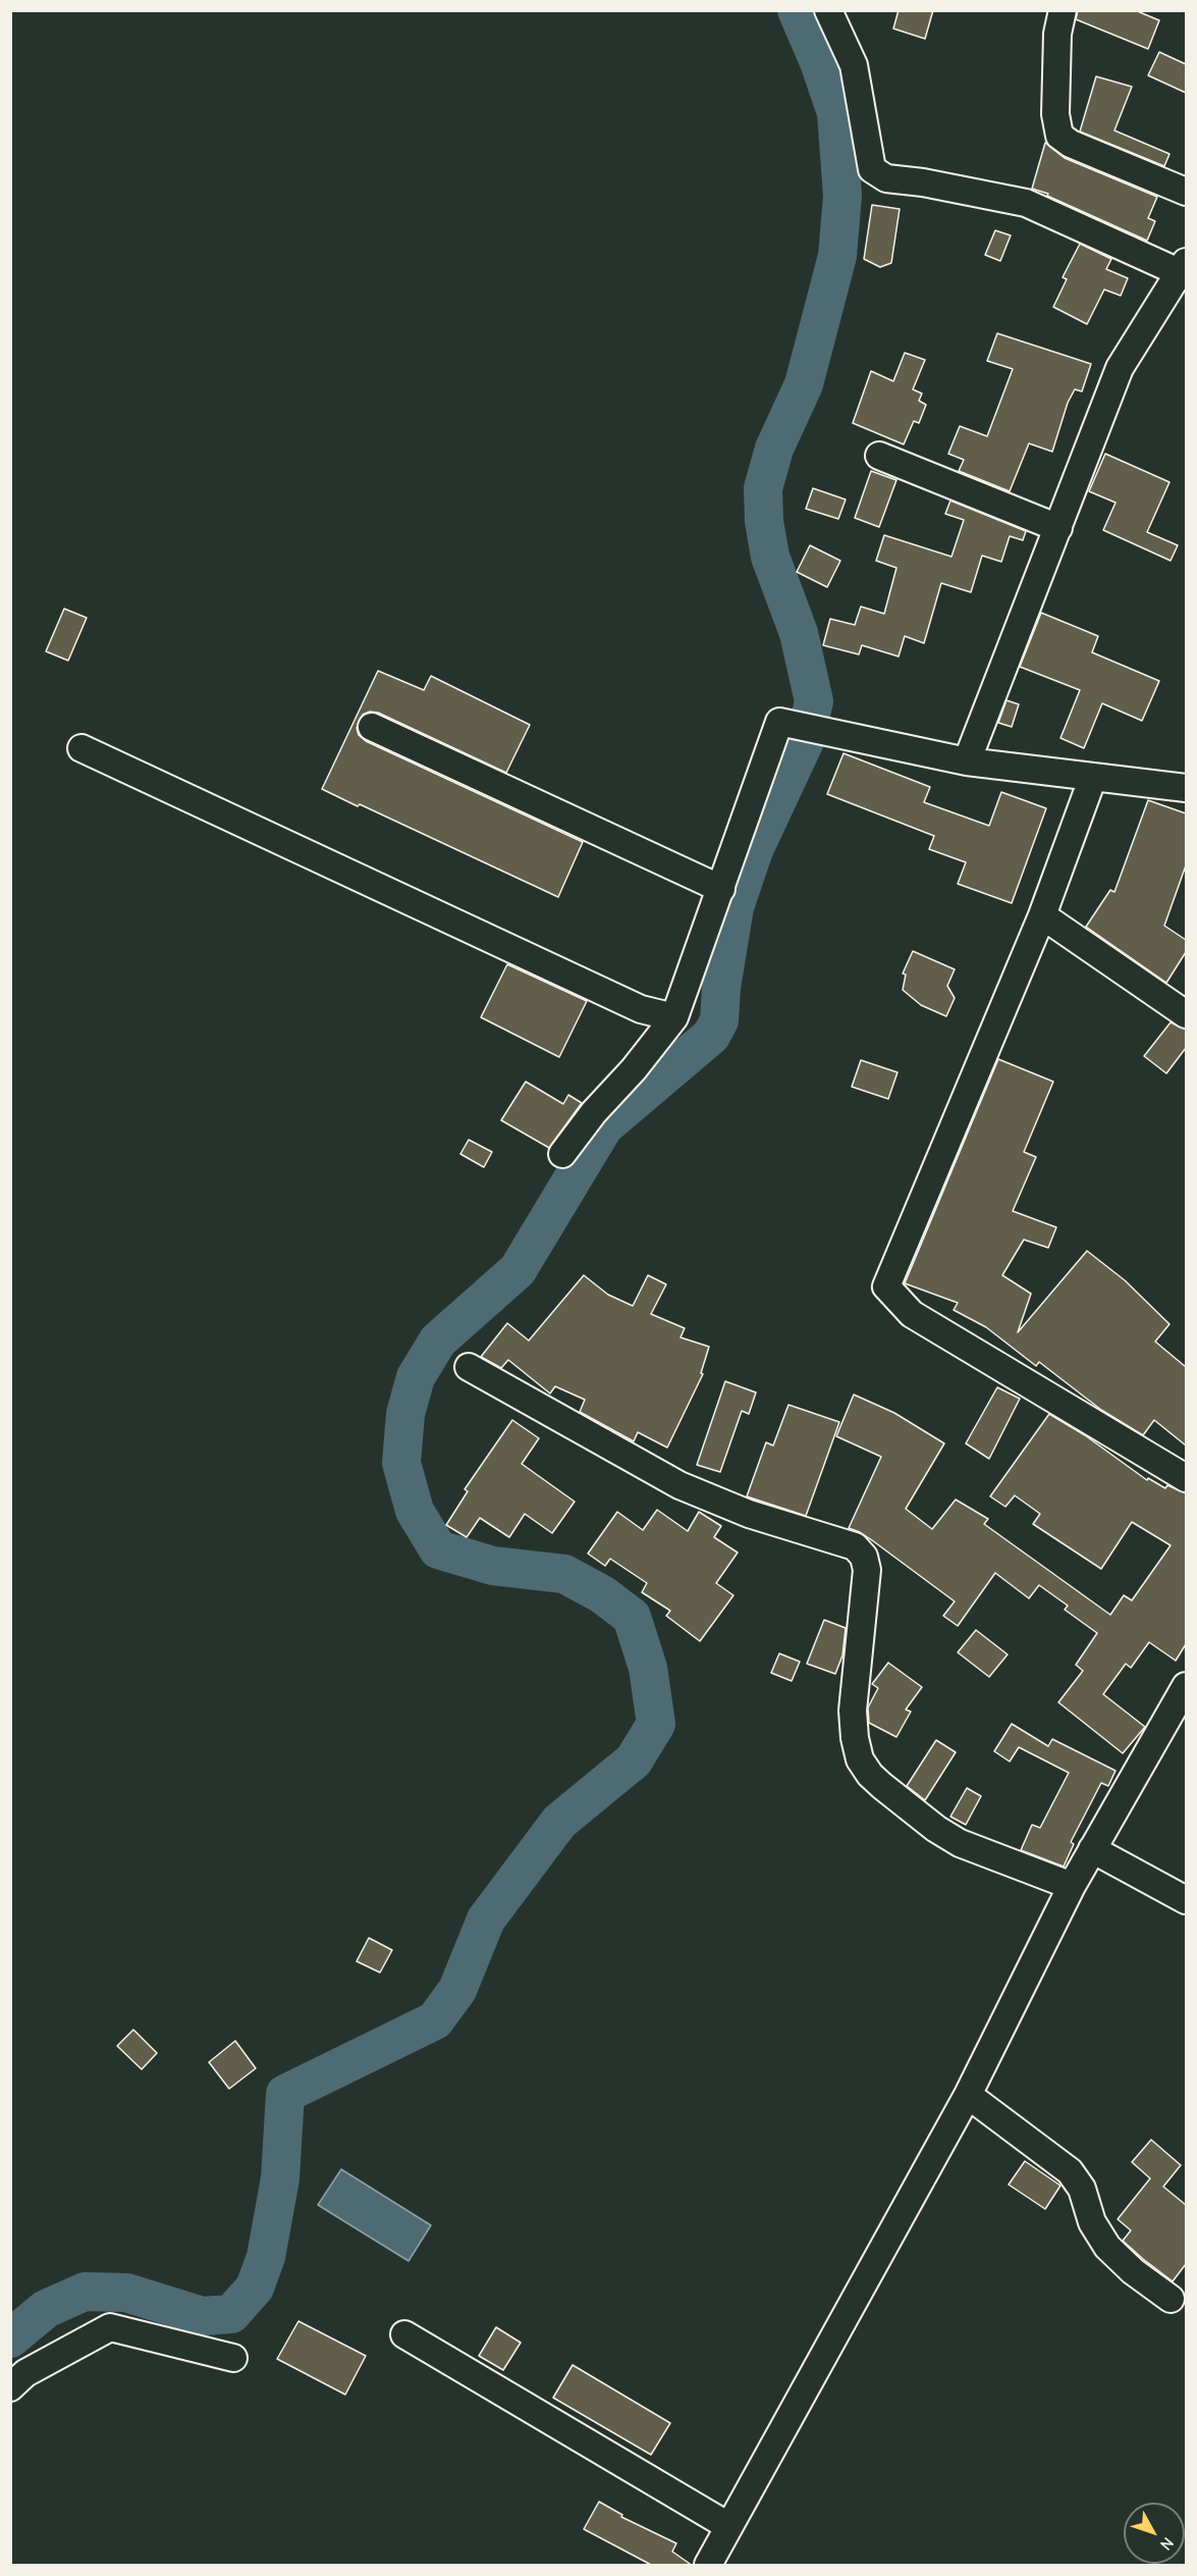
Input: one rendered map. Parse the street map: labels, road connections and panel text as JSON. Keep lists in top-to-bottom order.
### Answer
{
  "north": "bottom right"
}
